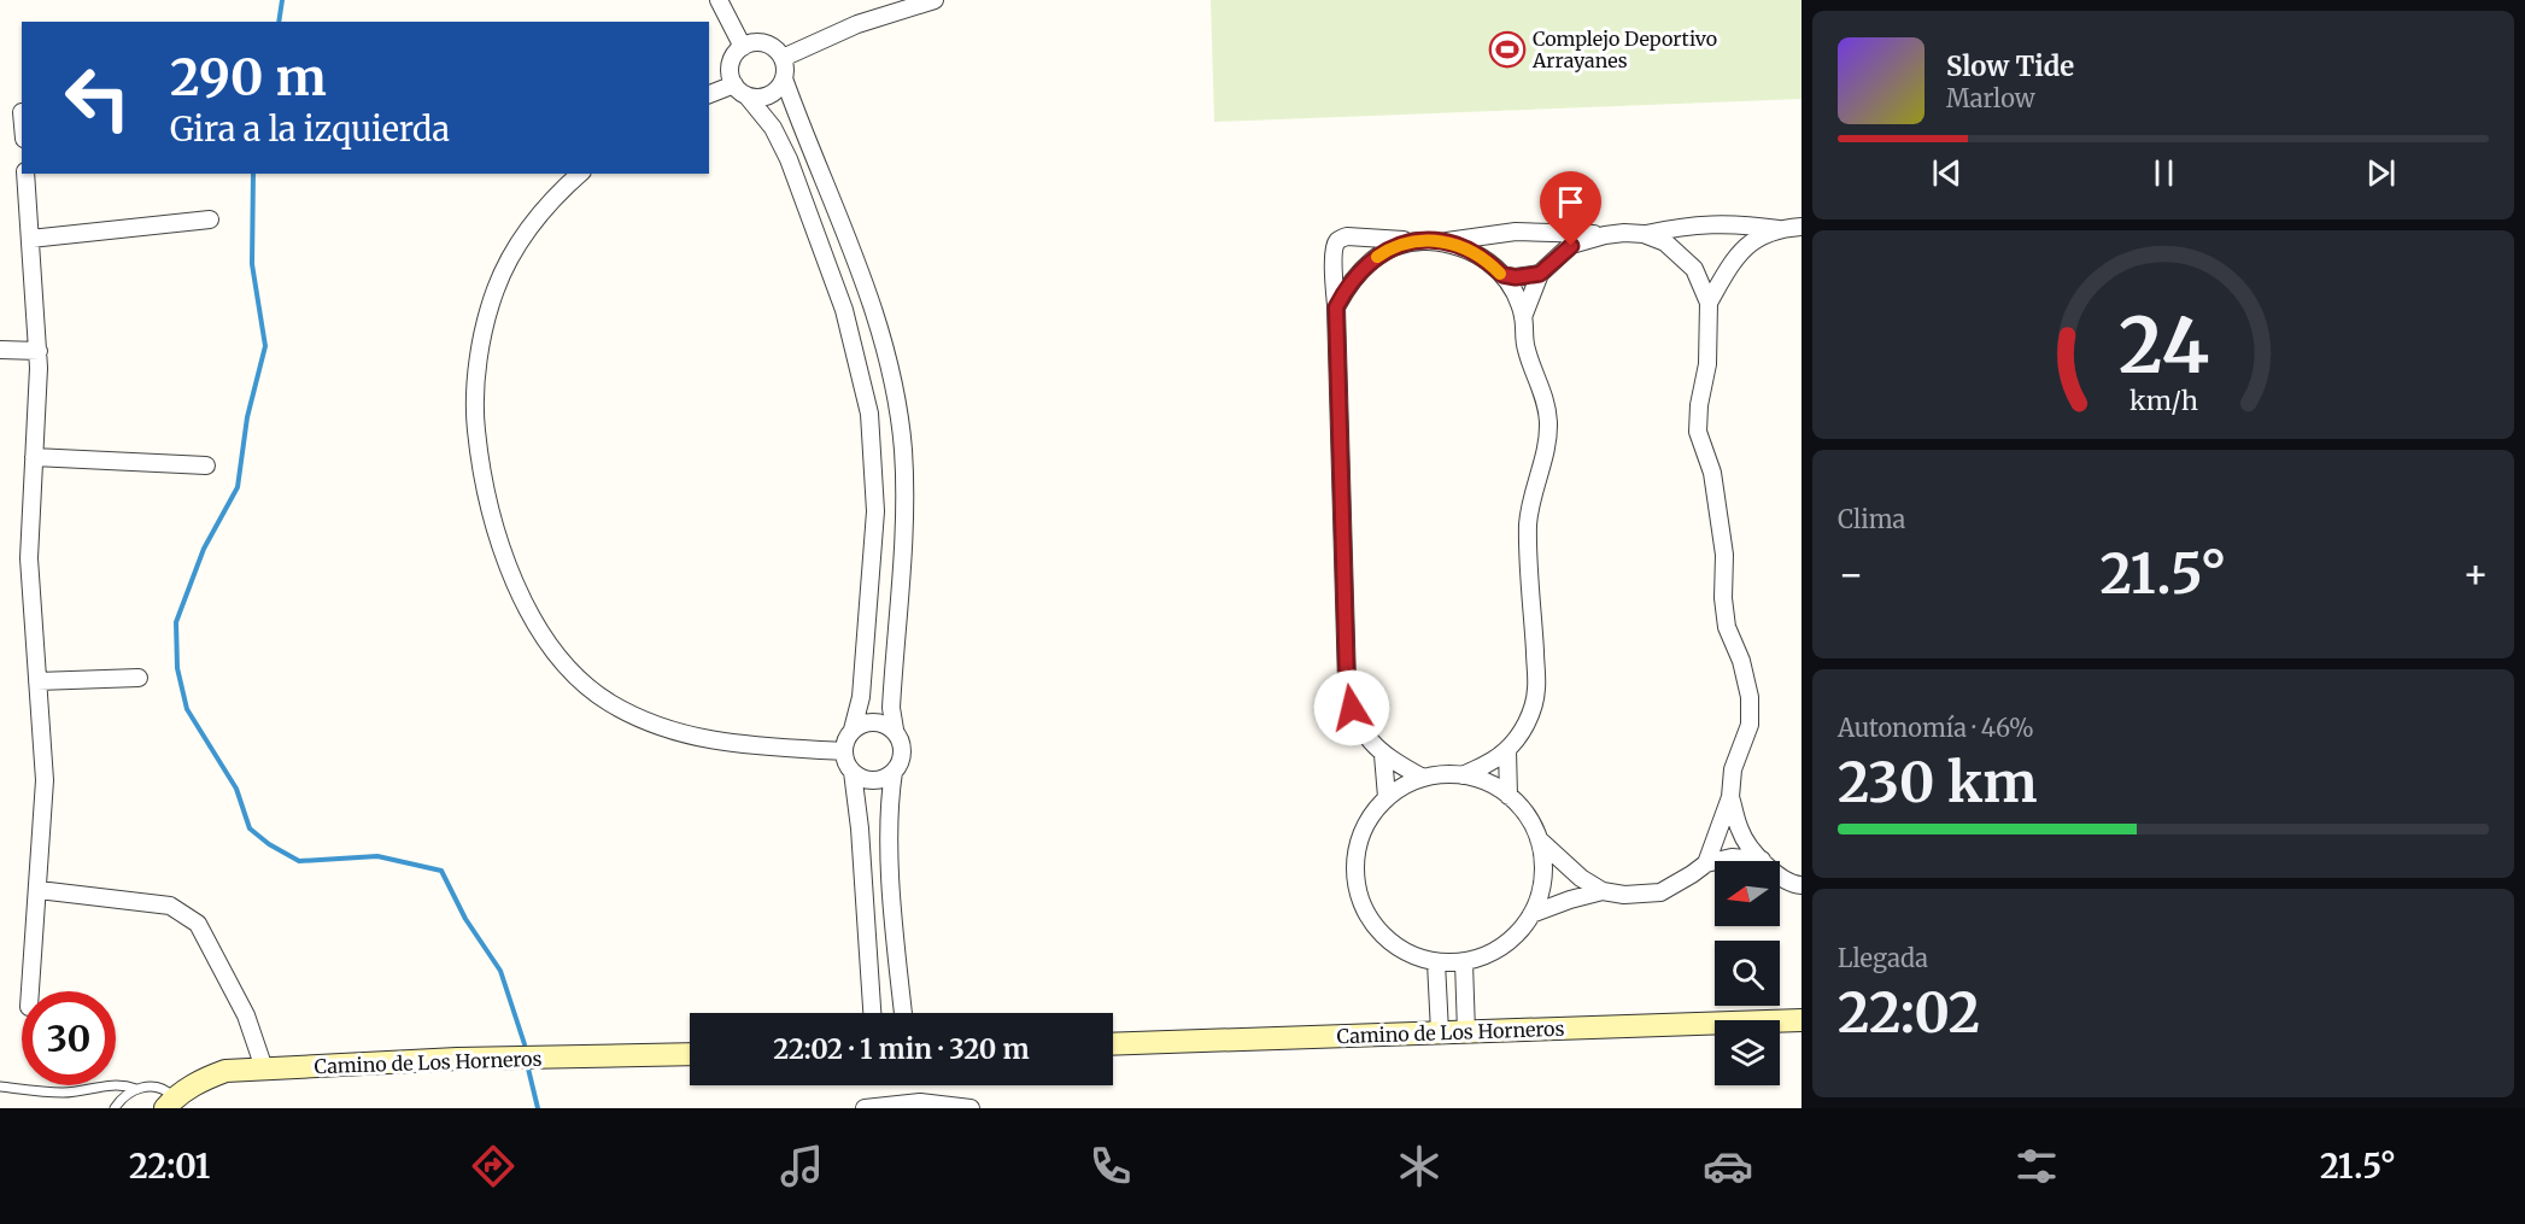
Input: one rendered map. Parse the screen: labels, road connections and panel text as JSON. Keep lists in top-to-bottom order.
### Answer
{
  "streets": {
    "street": ["Camino de Los Horneros"]
  },
  "places": {
    "sports": ["Complejo Deportivo Arrayanes"]
  },
  "north": "left",
  "page": {
    "turn": ["290 m", "Gira a la izquierda"],
    "song": ["Slow Tide", "Marlow"],
    "tile": [
      "Clima",
      ["Autonomía · 46%", "230 km"],
      ["Llegada", "22:02"]
    ],
    "heat": ["−", "21.5°", "+"],
    "limit": "30",
    "trip": "22:02 · 1 min · 320 m",
    "tabs": ["22:01", "21.5°"],
    "gauge": ["24", "km/h"]
  }
}
